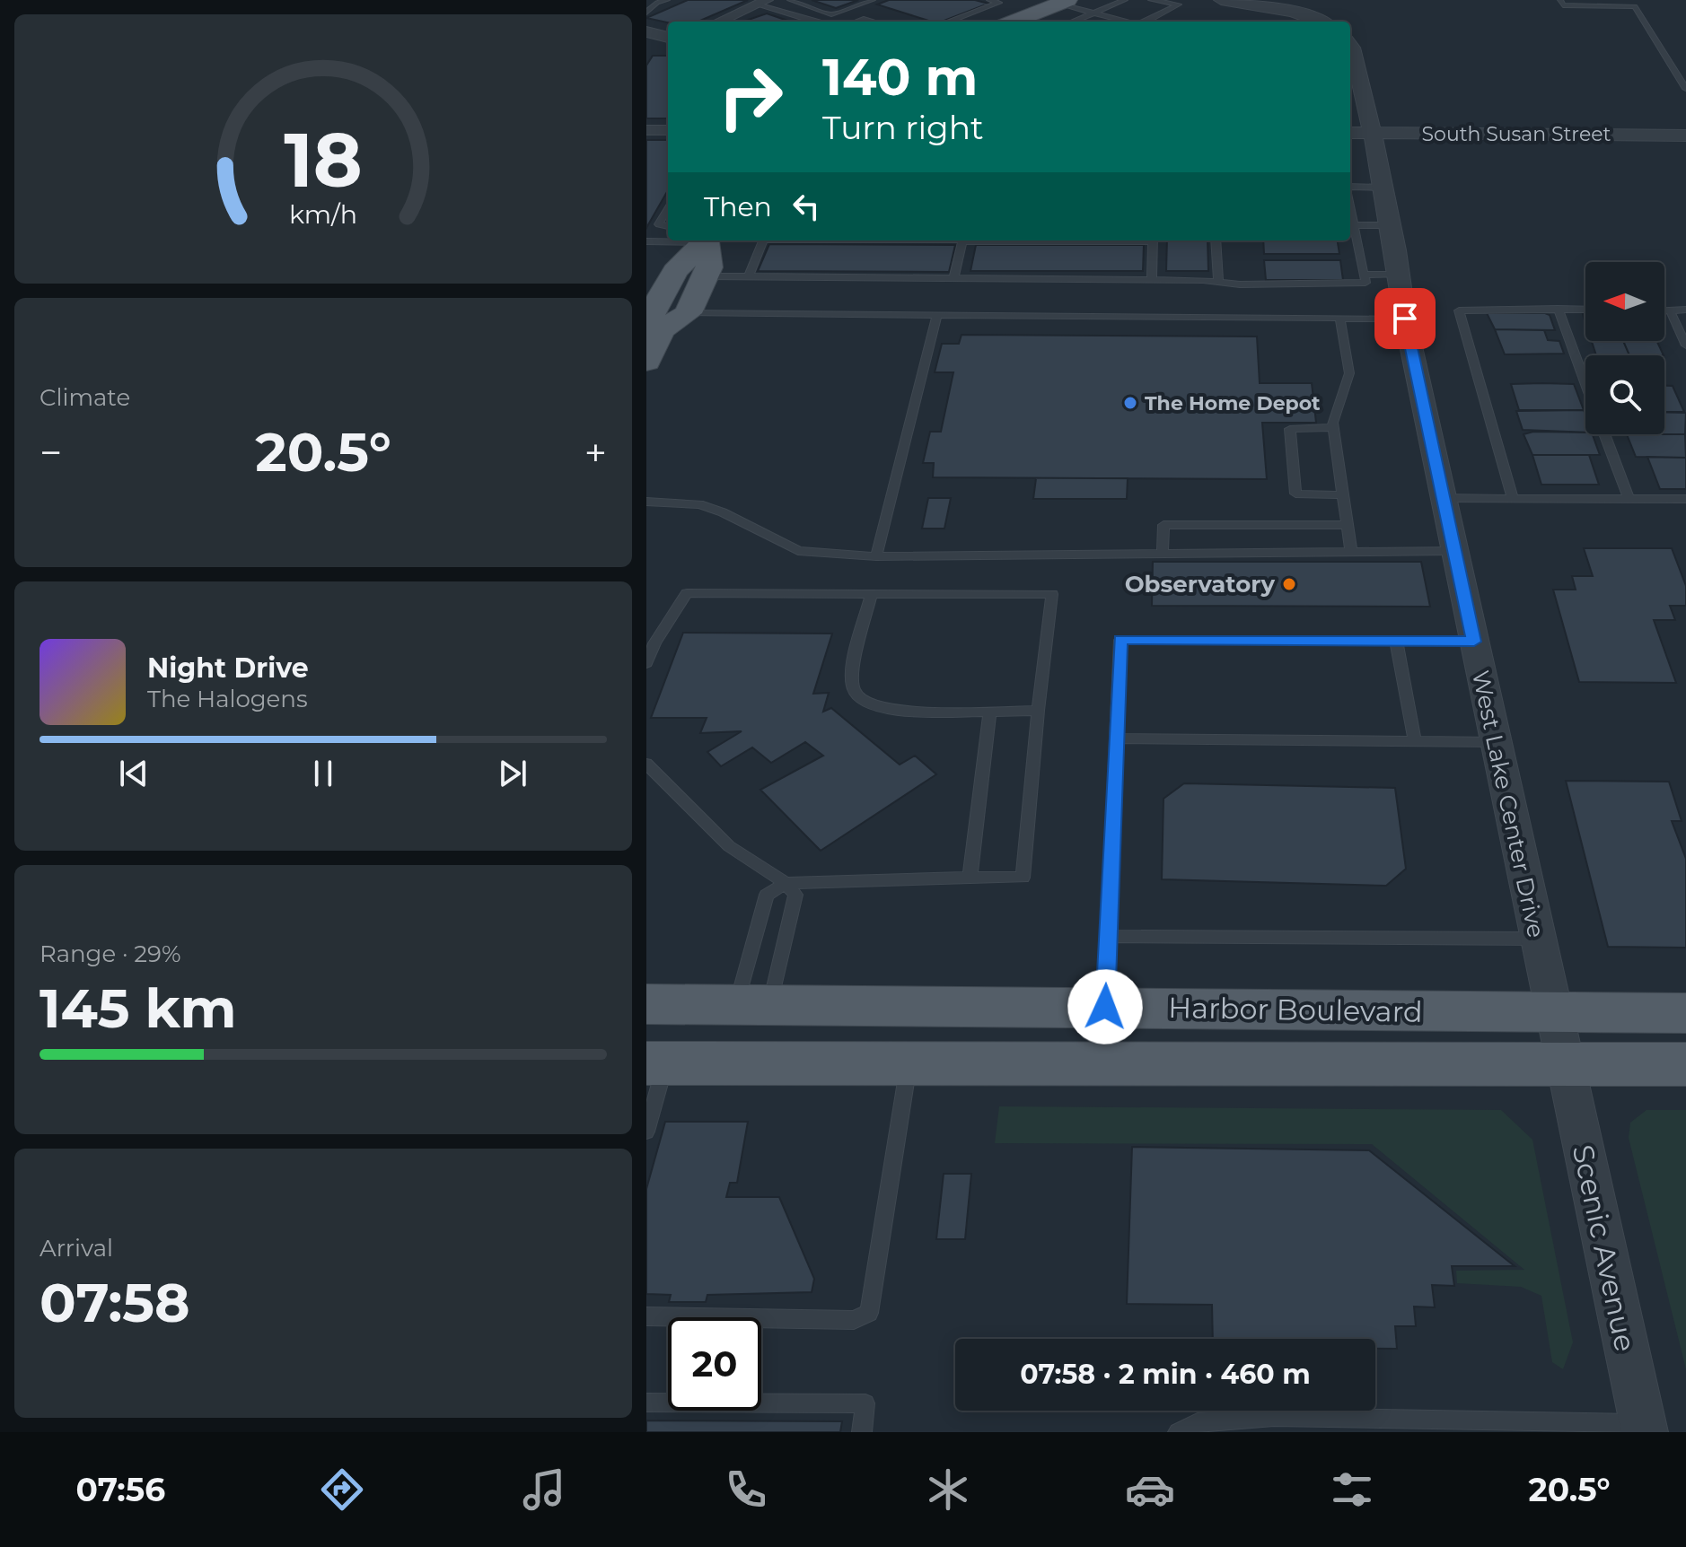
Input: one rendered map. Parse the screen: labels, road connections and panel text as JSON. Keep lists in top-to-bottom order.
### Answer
{
  "streets": {
    "main road": ["Harbor Boulevard"],
    "street": ["South Susan Street", "West Lake Center Drive", "Scenic Avenue"]
  },
  "crossings": [
    ["South Susan Street", "West Lake Center Drive"],
    ["West Lake Center Drive", "Harbor Boulevard"],
    ["West Lake Center Drive", "Scenic Avenue"],
    ["Harbor Boulevard", "Scenic Avenue"]
  ],
  "places": ["The Home Depot", "Observatory"],
  "north": "left",
  "page": {
    "turn": ["140 m", "Turn right"],
    "then": "Then",
    "tile": [
      "Climate",
      ["Range · 29%", "145 km"],
      ["Arrival", "07:58"]
    ],
    "heat": ["−", "20.5°", "+"],
    "song": ["Night Drive", "The Halogens"],
    "limit": "20",
    "trip": "07:58 · 2 min · 460 m",
    "tabs": ["07:56", "20.5°"],
    "gauge": ["18", "km/h"]
  }
}
